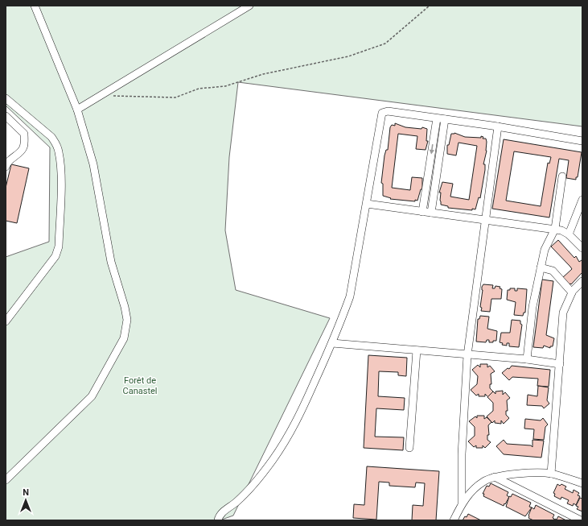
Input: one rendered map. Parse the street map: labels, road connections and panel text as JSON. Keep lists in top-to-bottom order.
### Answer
{
  "parks": ["Forêt de Canastel"],
  "north": "top"
}
